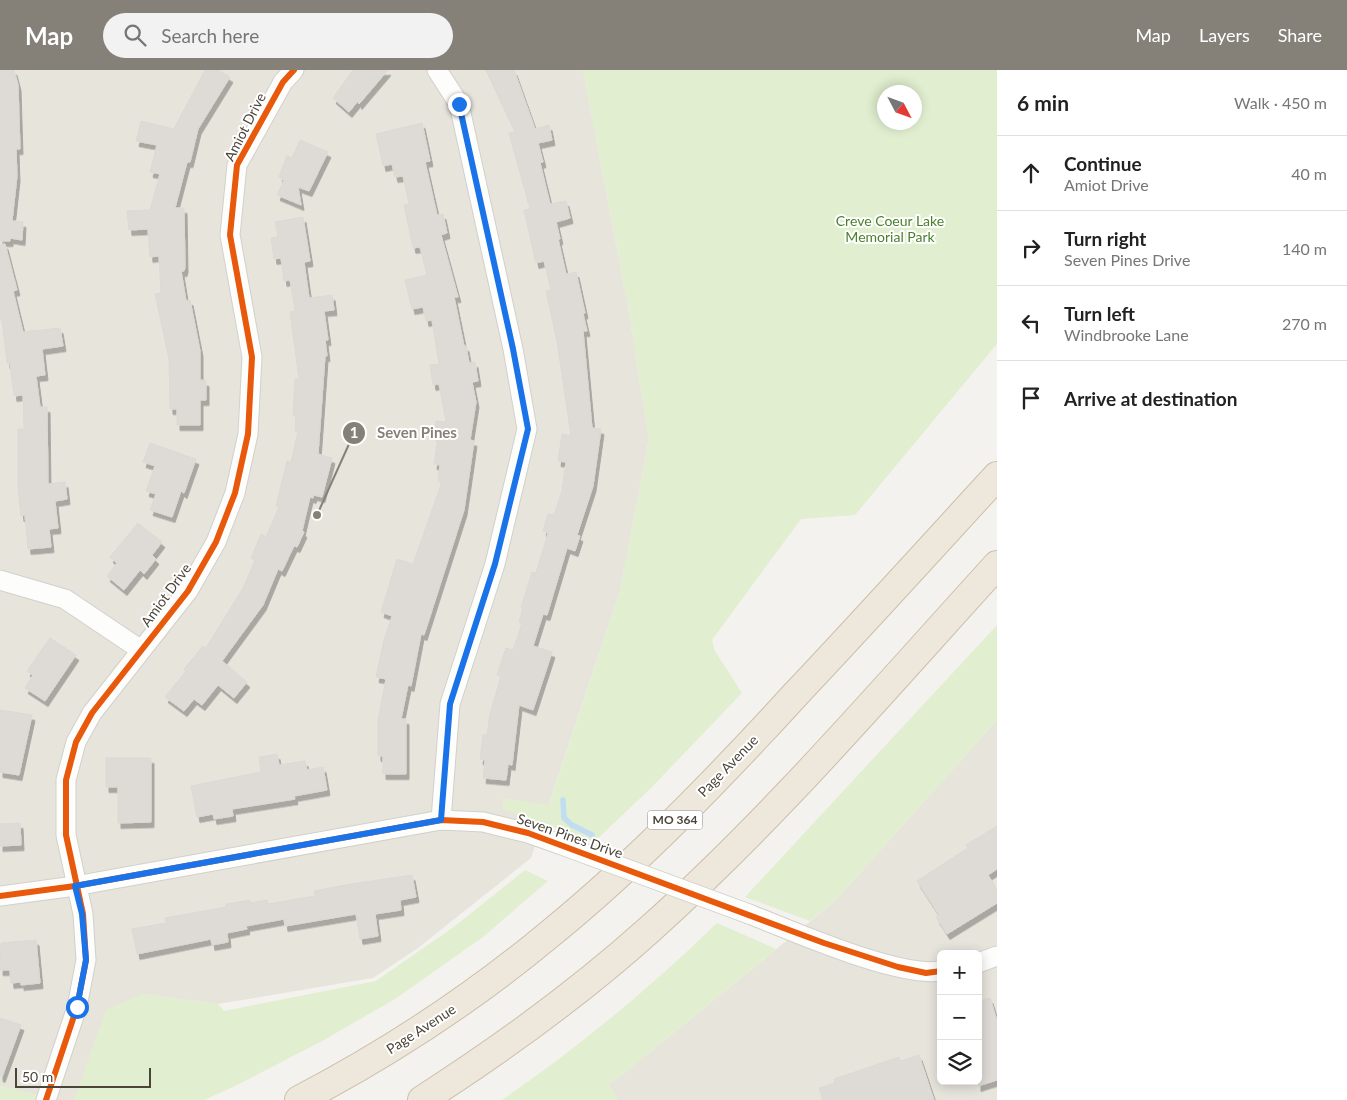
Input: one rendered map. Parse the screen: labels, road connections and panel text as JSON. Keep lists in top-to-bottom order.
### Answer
{
  "streets": {
    "highway": ["Page Avenue", "MO 364"],
    "street": ["Amiot Drive", "Seven Pines Drive"]
  },
  "crossings": [
    ["Amiot Drive", "Seven Pines Drive"]
  ],
  "parks": ["Creve Coeur Lake Memorial Park"],
  "places": ["Seven Pines"],
  "scale_bar": "50 m",
  "north": "bottom right",
  "page": {
    "header": "Map",
    "search": "Search here",
    "nav": ["Map", "Layers", "Share"],
    "heading": ["6 min", "Walk · 450 m"],
    "list": [
      ["Continue", "Amiot Drive", "40 m"],
      ["Turn right", "Seven Pines Drive", "140 m"],
      ["Turn left", "Windbrooke Lane", "270 m"],
      "Arrive at destination"
    ],
    "map_buttons": ["+", "−"],
    "scale": "50 m"
  }
}
